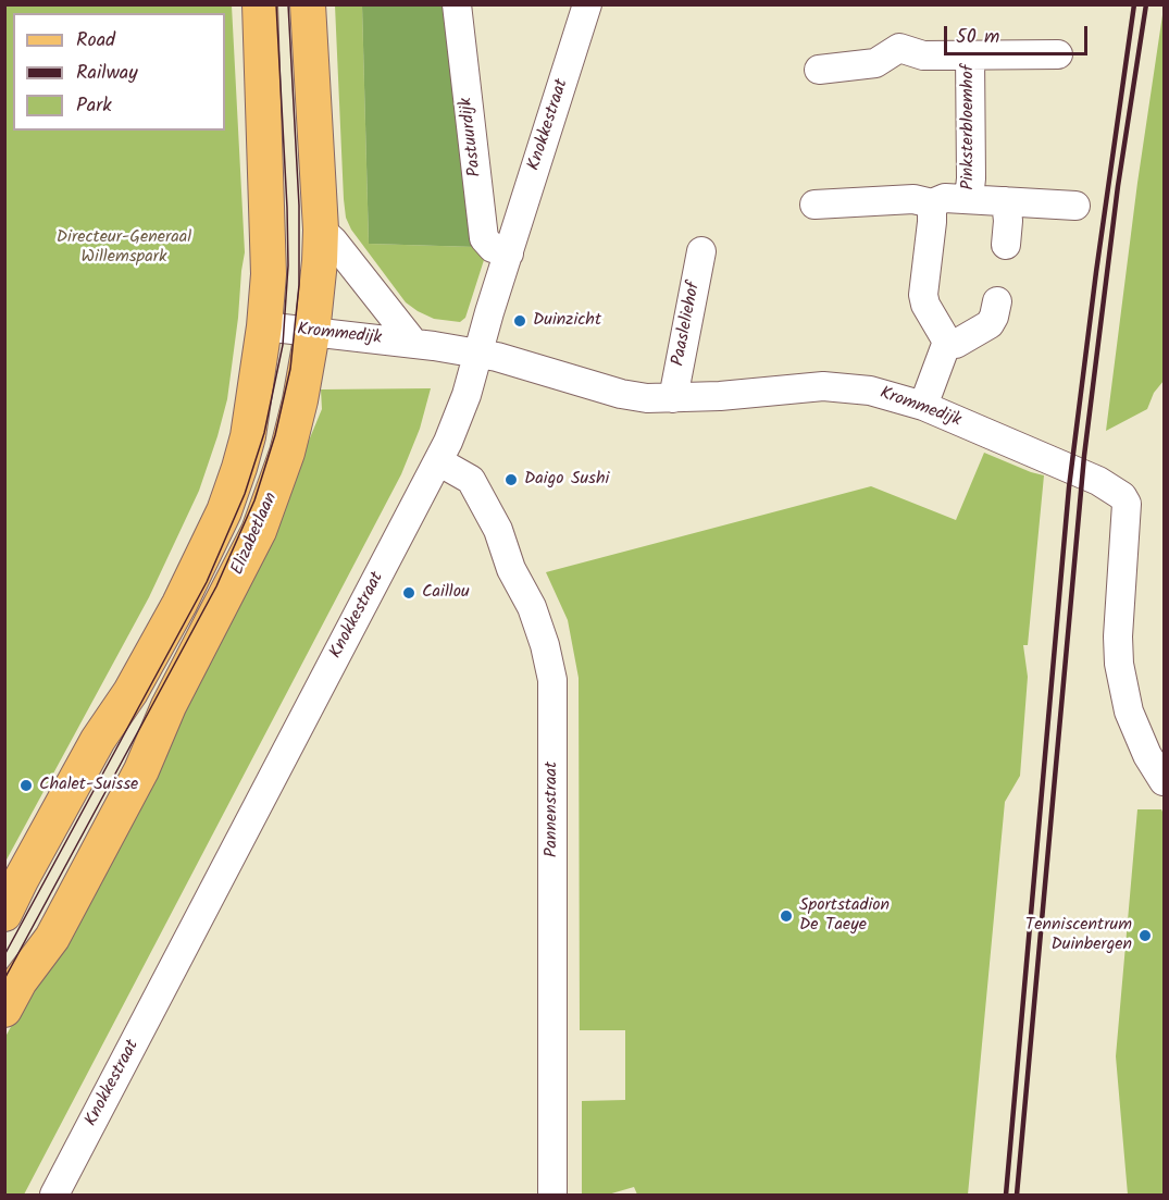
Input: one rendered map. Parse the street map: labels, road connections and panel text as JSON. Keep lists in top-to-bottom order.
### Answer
{
  "streets": {
    "main road": ["Elizabetlaan"],
    "street": [
      "Knokkestraat",
      "Pinksterbloemhof",
      "Pastuurdijk",
      "Paasleliehof",
      "Krommedijk",
      "Pannenstraat"
    ]
  },
  "crossings": [
    ["Knokkestraat", "Pastuurdijk"],
    ["Knokkestraat", "Krommedijk"],
    ["Knokkestraat", "Pannenstraat"],
    ["Paasleliehof", "Krommedijk"],
    ["Krommedijk", "Elizabetlaan"]
  ],
  "parks": ["Directeur-Generaal Willemspark"],
  "places": [
    "Duinzicht",
    "Daigo Sushi",
    "Caillou",
    "Chalet-Suisse",
    "Sportstadion De Taeye",
    "Tenniscentrum Duinbergen"
  ],
  "legend": ["Road", "Railway", "Park"],
  "scale_bar": "50 m"
}
